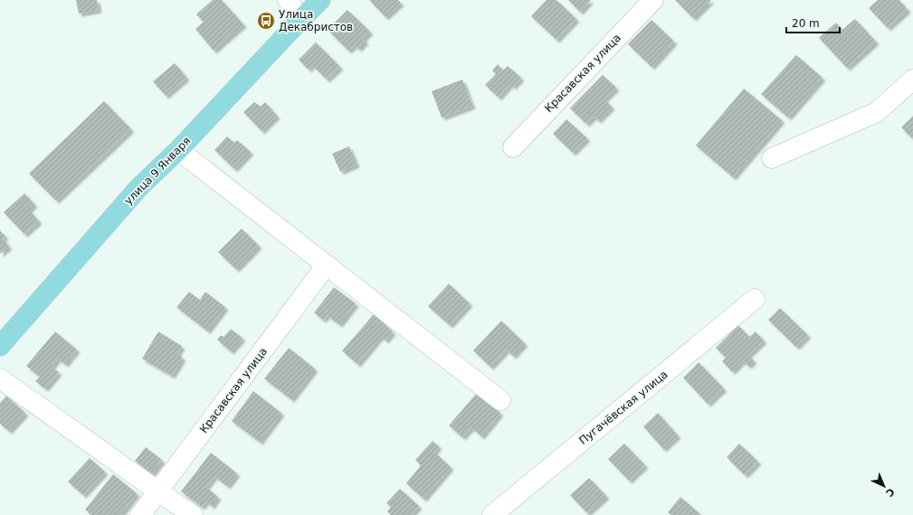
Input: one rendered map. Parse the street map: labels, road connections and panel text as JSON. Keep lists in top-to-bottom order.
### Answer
{
  "streets": {
    "main road": ["улица 9 Января"],
    "street": ["Красавская улица", "Пугачёвская улица"]
  },
  "places": {
    "bus stop": ["Улица Декабристов"]
  },
  "scale_bar": "20 m",
  "north": "bottom right"
}
